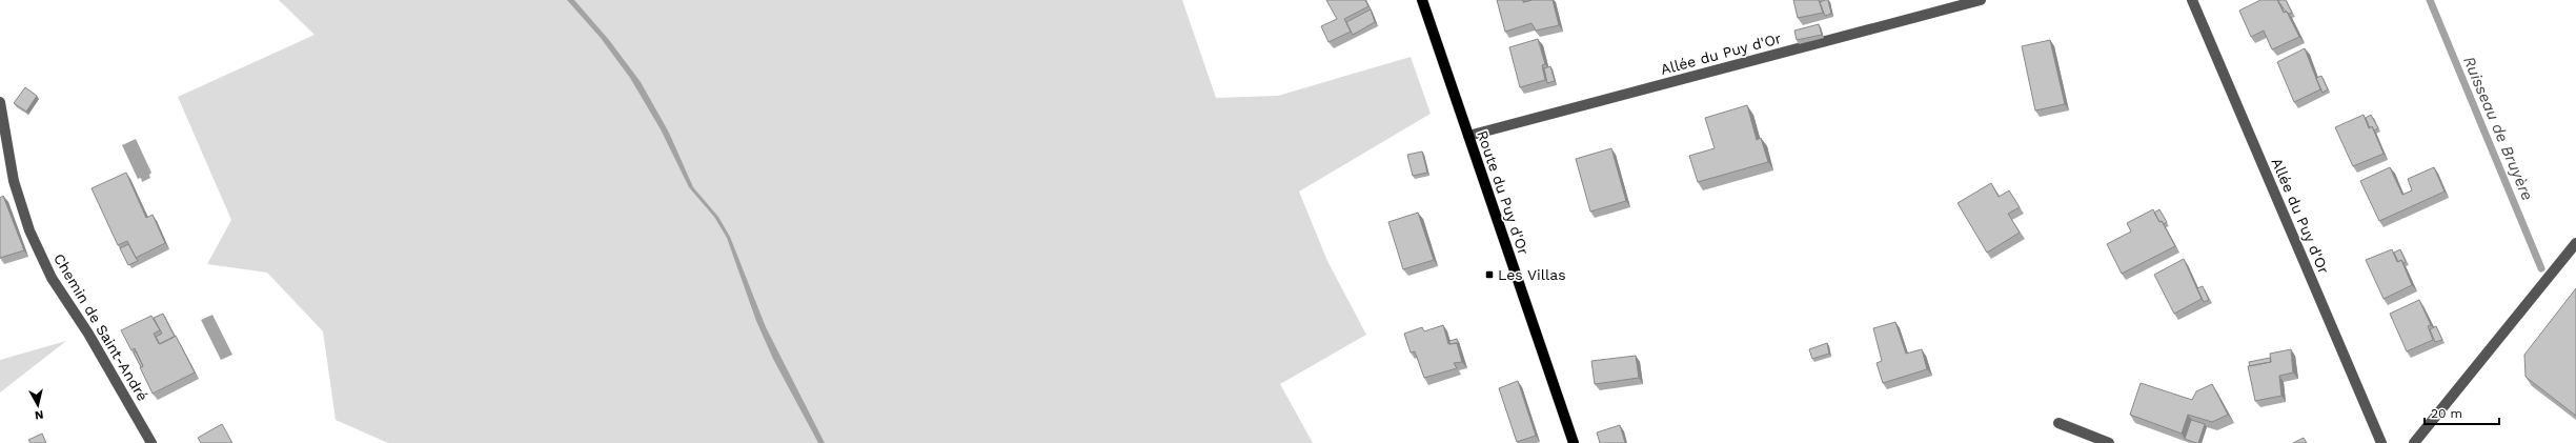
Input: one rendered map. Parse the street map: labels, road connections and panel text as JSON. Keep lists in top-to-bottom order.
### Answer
{
  "streets": {
    "main road": ["Route du Puy d'Or"],
    "street": ["Allée du Puy d'Or", "Chemin de Saint-André"]
  },
  "crossings": [
    ["Allée du Puy d'Or", "Route du Puy d'Or"]
  ],
  "water": ["Ruisseau de Bruyère"],
  "places": {
    "transit": ["Les Villas"]
  },
  "scale_bar": "20 m",
  "north": "bottom"
}
